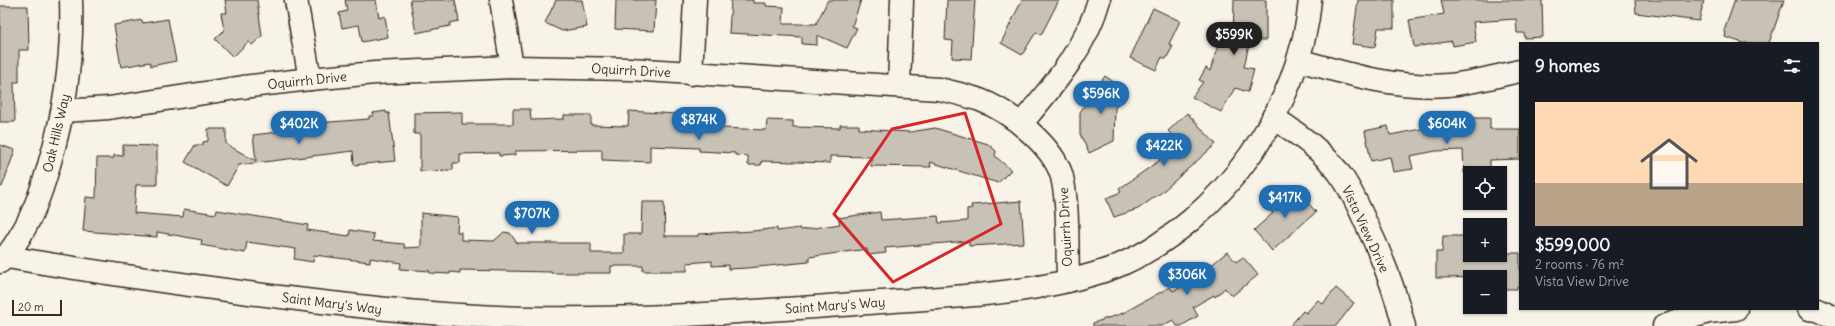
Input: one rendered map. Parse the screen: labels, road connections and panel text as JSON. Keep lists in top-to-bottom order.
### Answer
{
  "streets": {
    "street": [
      "Oquirrh Drive",
      "Oak Hills Way",
      "Vista View Drive",
      "Saint Mary's Way"
    ]
  },
  "crossings": [
    ["Oquirrh Drive", "Oak Hills Way"],
    ["Oquirrh Drive", "Saint Mary's Way"],
    ["Oak Hills Way", "Saint Mary's Way"],
    ["Vista View Drive", "Saint Mary's Way"]
  ],
  "scale_bar": "20 m",
  "page": {
    "price": [
      "$599K",
      "$596K",
      "$874K",
      "$402K",
      "$604K",
      "$422K",
      "$417K",
      "$707K",
      "$306K"
    ],
    "heading": "9 homes",
    "list": [
      {
        "name": "$599,000",
        "note": "2 rooms · 76 m² · Vista View Drive"
      }
    ],
    "map_buttons": ["+", "−"],
    "scale": "20 m"
  }
}
